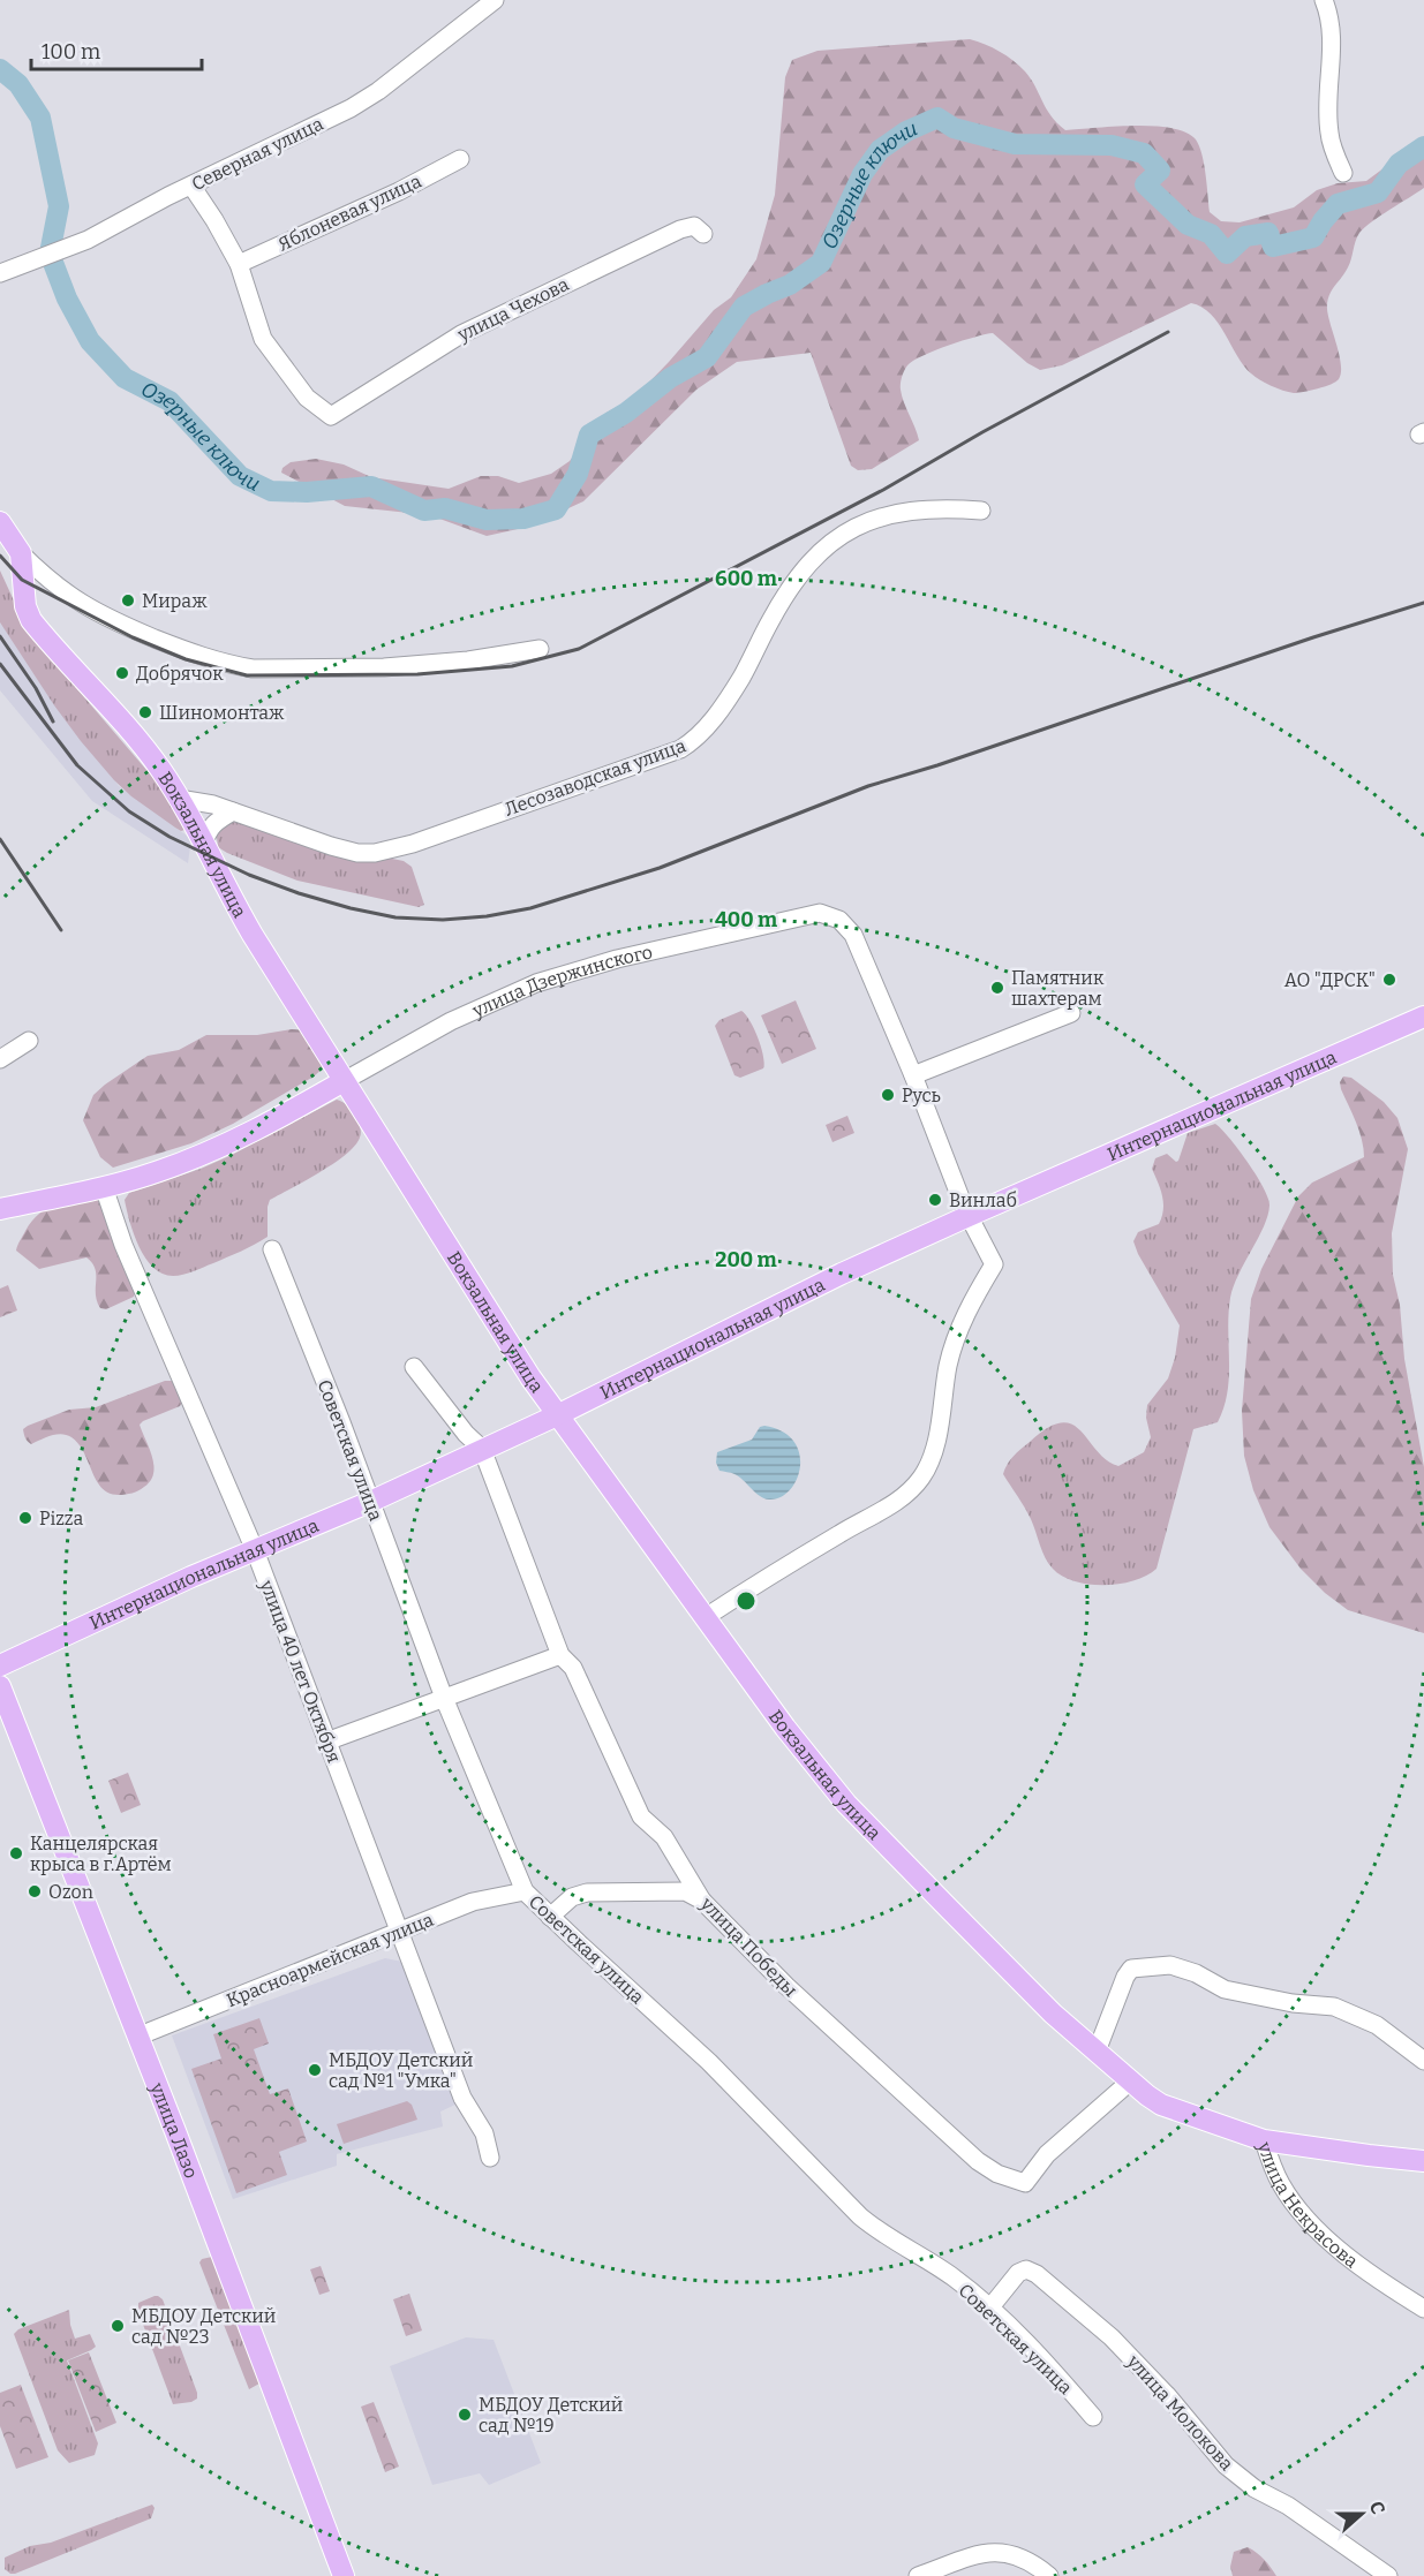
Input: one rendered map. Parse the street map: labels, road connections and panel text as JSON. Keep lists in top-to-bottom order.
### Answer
{
  "streets": {
    "main road": [
      "Вокзальная улица",
      "улица Дзержинского",
      "Интернациональная улица",
      "улица Лазо",
      "улица Некрасова"
    ],
    "street": [
      "Северная улица",
      "Яблоневая улица",
      "улица Чехова",
      "Лесозаводская улица",
      "Советская улица",
      "улица 40 лет Октября",
      "улица Победы",
      "Красноармейская улица",
      "улица Молокова"
    ]
  },
  "crossings": [
    ["Яблоневая улица", "улица Чехова"],
    ["Лесозаводская улица", "Вокзальная улица"],
    ["Вокзальная улица", "улица Дзержинского"],
    ["Вокзальная улица", "Интернациональная улица"],
    ["Вокзальная улица", "улица Победы"],
    ["Вокзальная улица", "улица Некрасова"],
    ["улица Дзержинского", "Интернациональная улица"],
    ["улица Дзержинского", "улица 40 лет Октября"],
    ["Интернациональная улица", "Советская улица"],
    ["Интернациональная улица", "улица 40 лет Октября"],
    ["Интернациональная улица", "улица Победы"],
    ["Советская улица", "Красноармейская улица"],
    ["Советская улица", "улица Молокова"],
    ["улица 40 лет Октября", "Красноармейская улица"],
    ["Красноармейская улица", "улица Лазо"]
  ],
  "water": ["Озерные ключи"],
  "places": [
    "Мираж",
    "Добрячок",
    "Шиномонтаж",
    "АО \"ДРСК\"",
    "Памятник шахтерам",
    "Русь",
    "Винлаб",
    "Pizza",
    "Канцелярская крыса в г.Артём",
    "Ozon",
    "МБДОУ Детский сад №1 \"Умка\"",
    "МБДОУ Детский сад №23",
    "МБДОУ Детский сад №19"
  ],
  "scale_bar": "100 m",
  "north": "right",
  "rings": ["600 m", "400 m", "200 m"]
}
